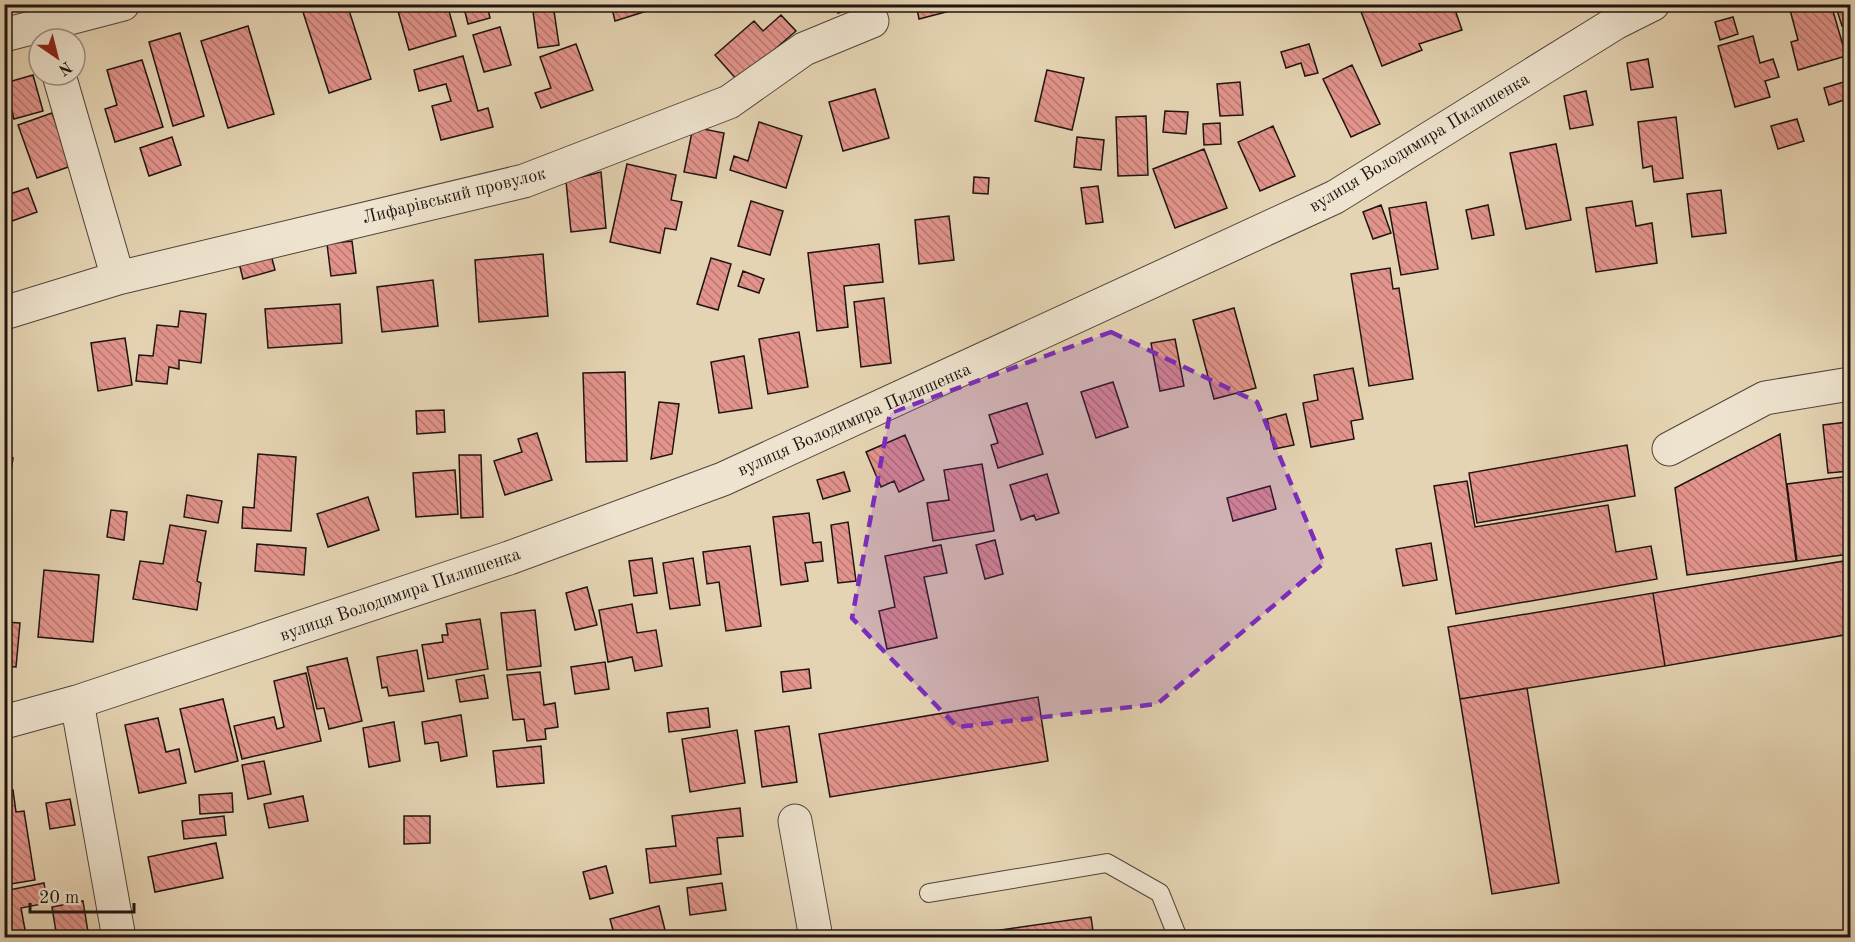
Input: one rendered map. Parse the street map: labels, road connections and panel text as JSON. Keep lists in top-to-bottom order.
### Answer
{
  "streets": {
    "street": ["вулиця Володимира Пилишенка", "Лифарівський провулок"]
  },
  "scale_bar": "20 m",
  "north": "bottom right"
}
